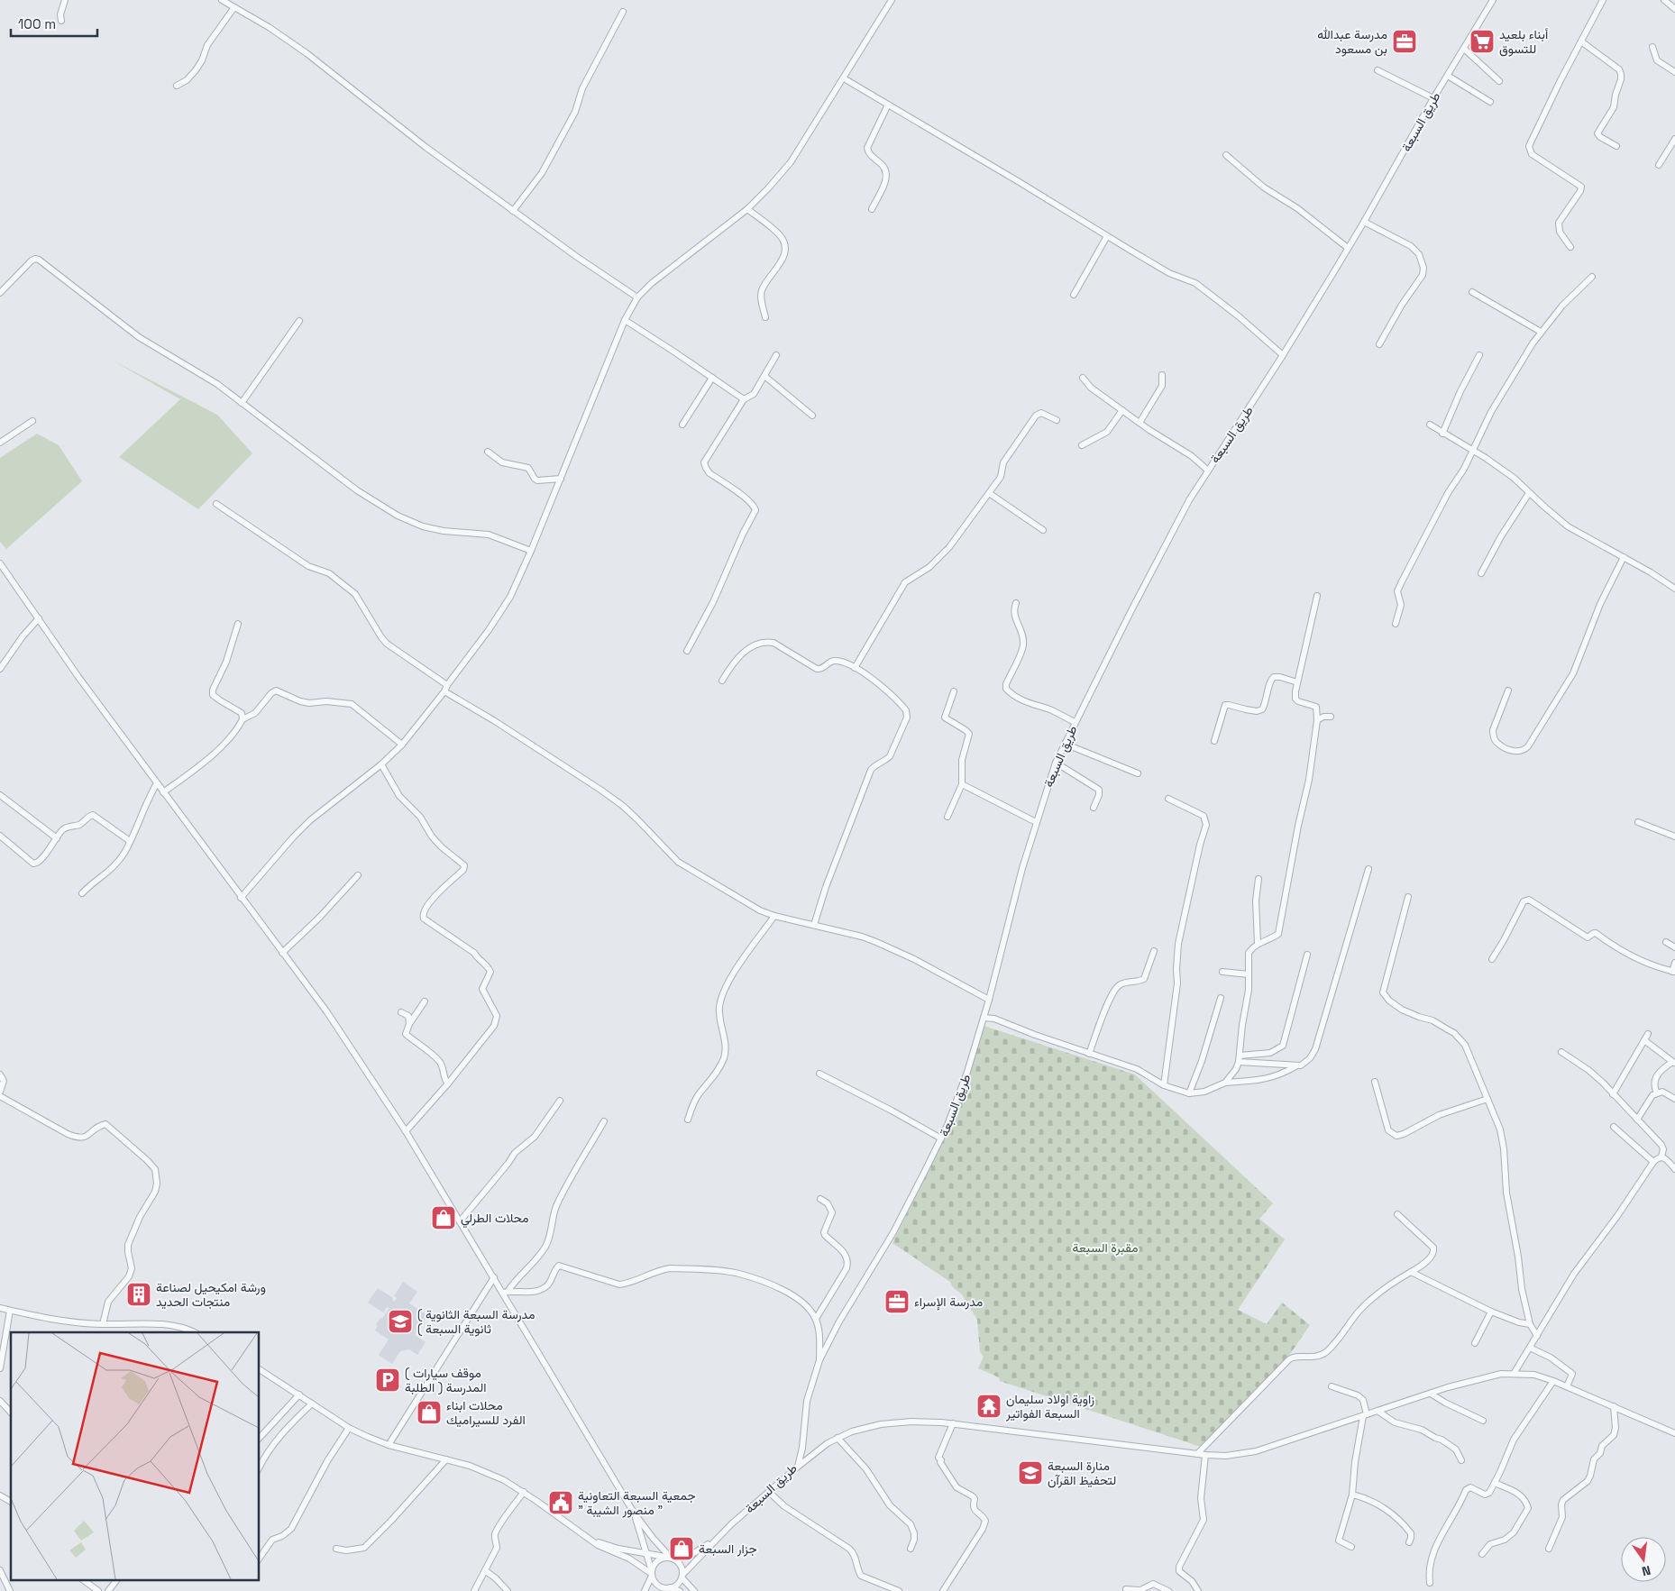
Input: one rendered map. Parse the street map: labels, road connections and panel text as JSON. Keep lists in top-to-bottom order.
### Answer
{
  "streets": {
    "street": ["طريق السبعة"]
  },
  "parks": ["مقبرة السبعة"],
  "places": {
    "office": ["مدرسة عبدالله بن مسعود", "مدرسة الإسراء"],
    "supermarket": ["أبناء بلعيد للتسوق"],
    "shop": ["محلات الطرلي", "محلات ابناء الفرد للسيراميك", "جزار السبعة"],
    "building": ["ورشة امكيحيل لصناعة منتجات الحديد"],
    "school or university": ["( مدرسة السبعة الثانوية ( ثانوية السبعة", "منارة السبعة لتحفيظ القرآن"],
    "parking": ["( موقف سيارات المدرسة ( الطلبة"],
    "temple": ["زاوية اولاد سليمان السبعة الفواتير"],
    "public building": ["جمعية السبعة التعاونية \" منصور الشيبة \""]
  },
  "scale_bar": "100 m",
  "north": "bottom"
}
